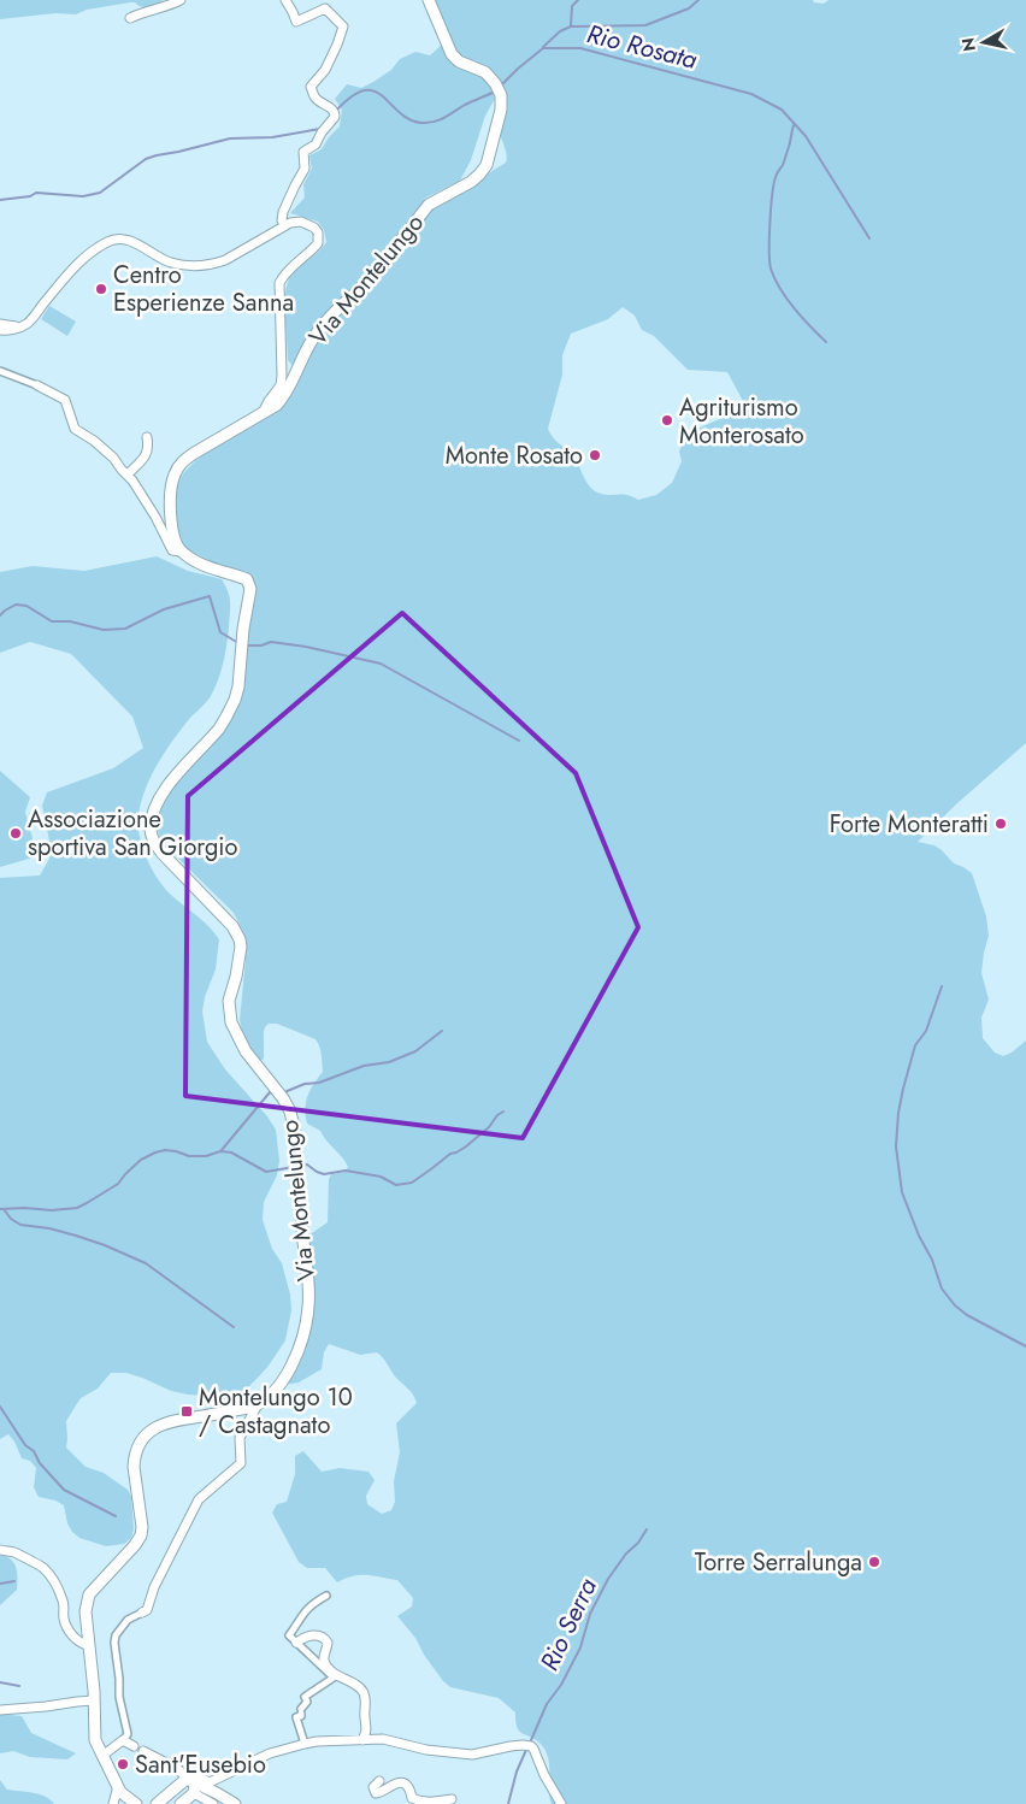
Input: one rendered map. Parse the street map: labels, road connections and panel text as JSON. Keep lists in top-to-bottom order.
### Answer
{
  "streets": {
    "street": ["Via Montelungo"]
  },
  "water": ["Rio Rosata", "Rio Serra"],
  "places": {
    "other": [
      "Centro Esperienze Sanna",
      "Agriturismo Monterosato",
      "Monte Rosato",
      "Forte Monteratti",
      "Associazione sportiva San Giorgio",
      "Torre Serralunga",
      "Sant'Eusebio"
    ],
    "transit": ["Montelungo 10 / Castagnato"]
  },
  "north": "left"
}
